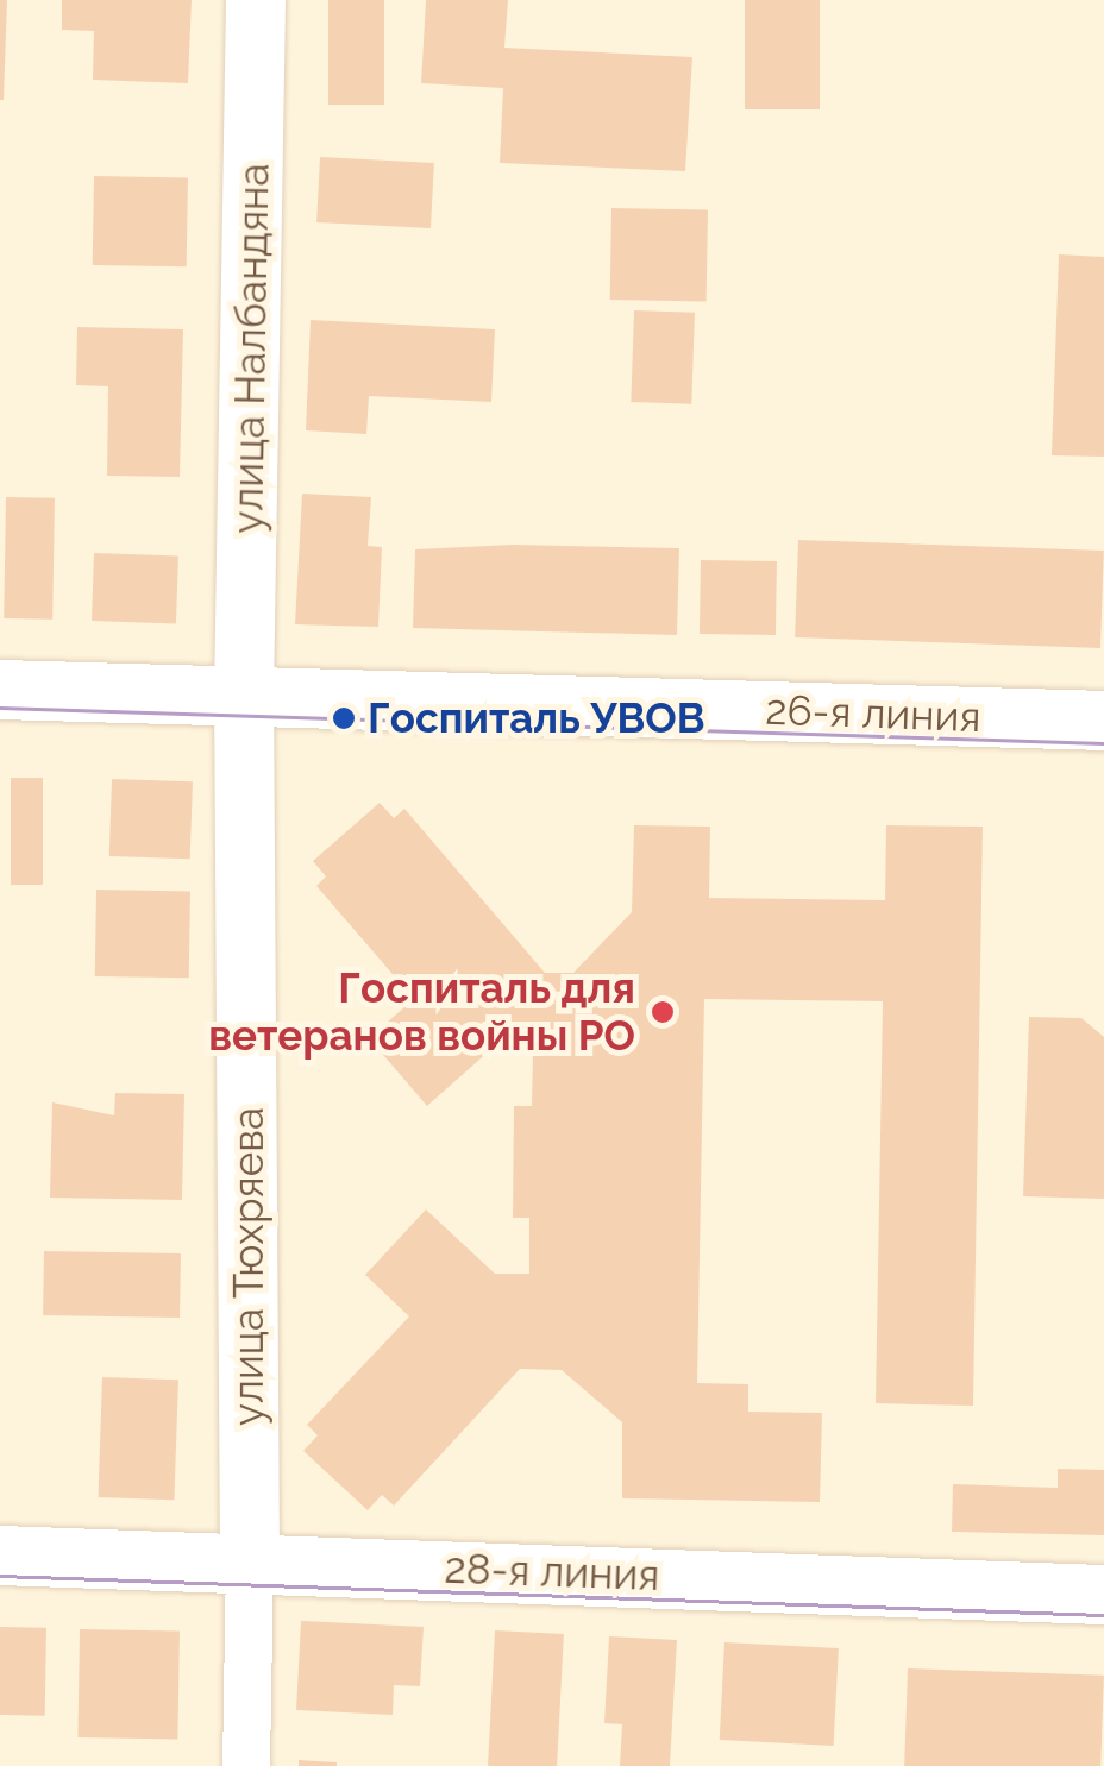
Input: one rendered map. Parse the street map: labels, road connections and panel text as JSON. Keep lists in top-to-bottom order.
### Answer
{
  "streets": {
    "street": [
      "улица Налбандяна",
      "26-я линия",
      "улица Тюхряева",
      "28-я линия"
    ]
  },
  "crossings": [
    ["улица Налбандяна", "26-я линия"],
    ["улица Налбандяна", "улица Тюхряева"],
    ["26-я линия", "улица Тюхряева"],
    ["улица Тюхряева", "28-я линия"]
  ],
  "places": ["Госпиталь УВОВ", "Госпиталь для ветеранов войны РО"]
}
